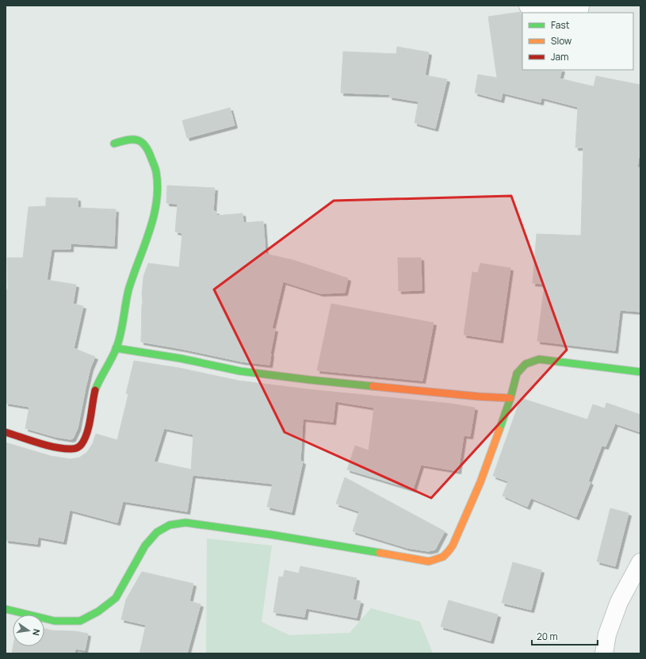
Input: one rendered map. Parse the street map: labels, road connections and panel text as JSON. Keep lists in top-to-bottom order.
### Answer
{
  "legend": ["Fast", "Slow", "Jam"],
  "scale_bar": "20 m",
  "north": "right"
}
